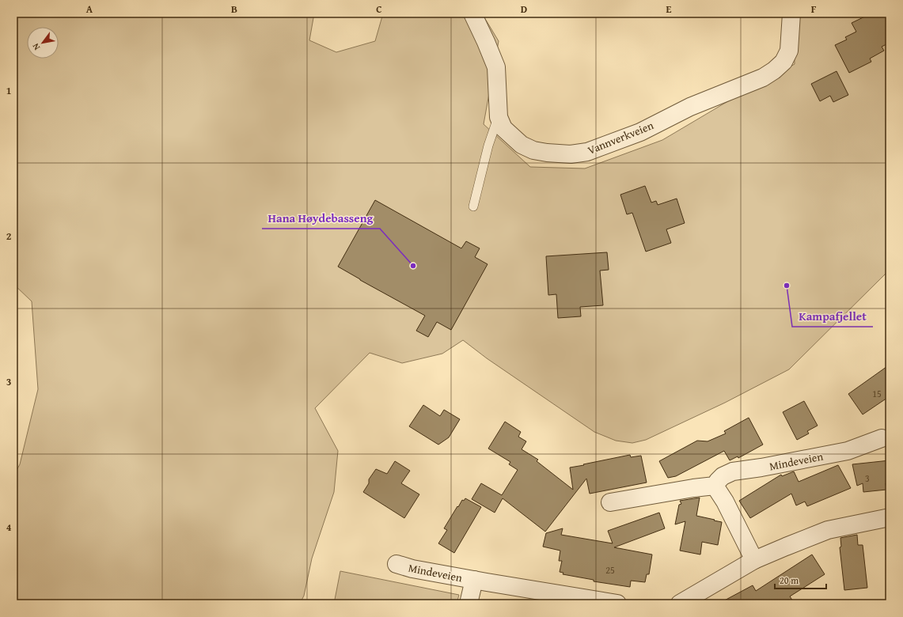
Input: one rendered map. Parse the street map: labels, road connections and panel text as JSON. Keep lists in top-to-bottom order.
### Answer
{
  "streets": {
    "street": ["Vannverkveien", "Mindeveien"]
  },
  "places": ["Hana Høydebasseng", "Kampafjellet"],
  "house_numbers": ["15", "3", "25"],
  "scale_bar": "20 m",
  "north": "bottom left",
  "grid": {
    "columns": [
      "A",
      "B",
      "C",
      "D",
      "E",
      "F"
    ],
    "rows": [
      "1",
      "2",
      "3",
      "4"
    ]
  }
}
